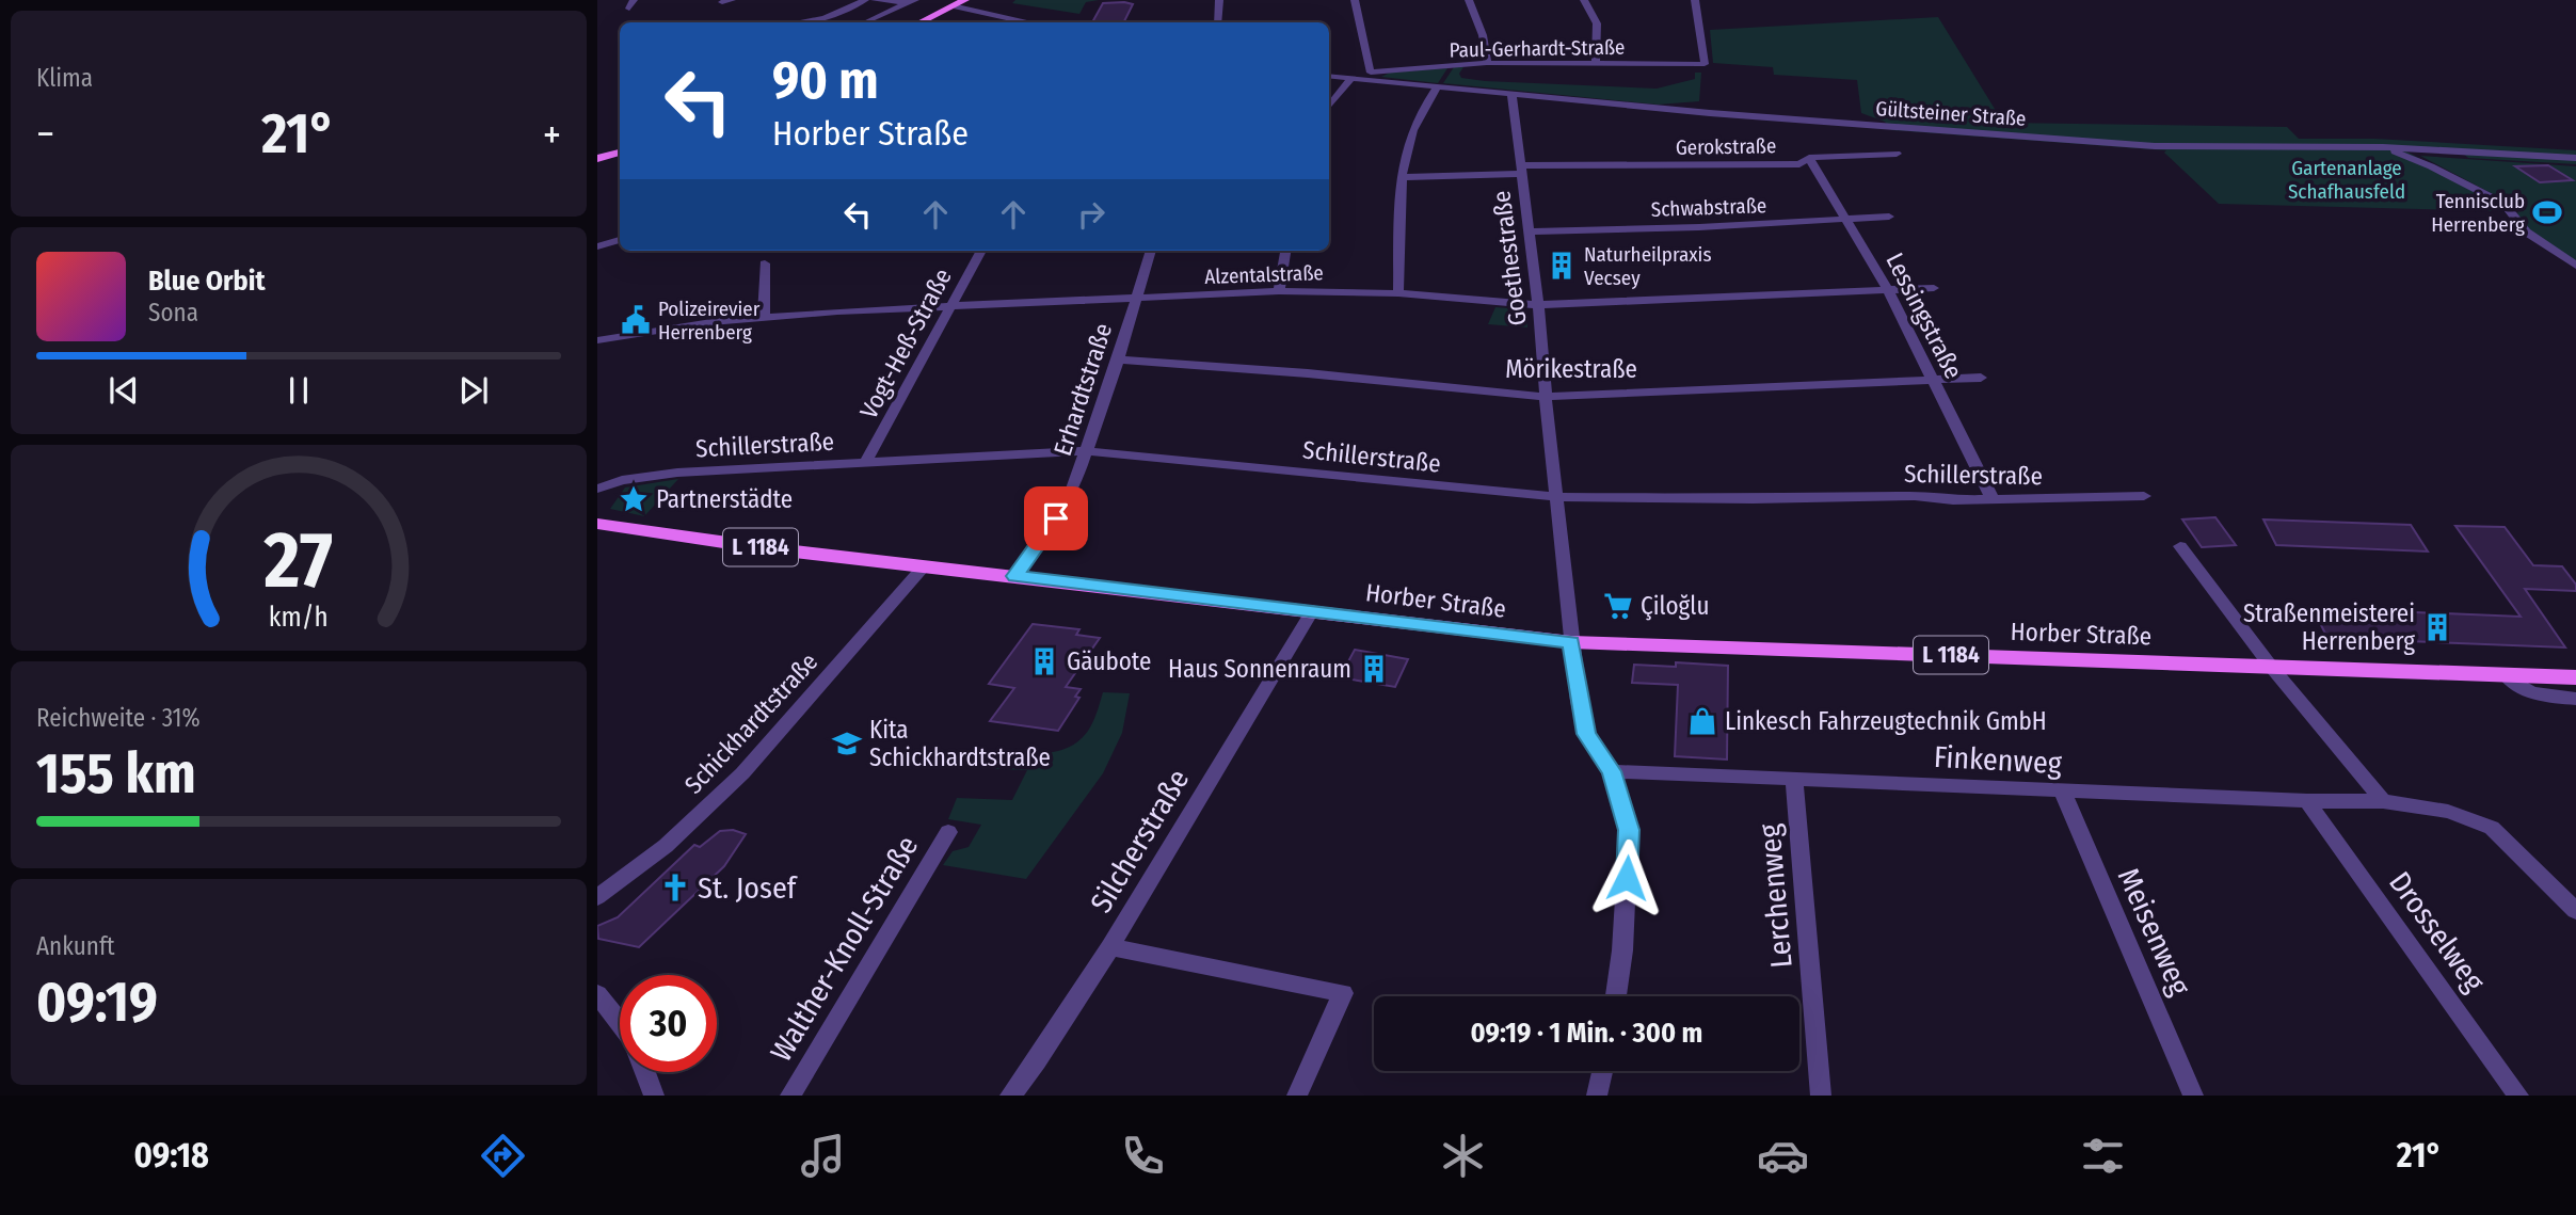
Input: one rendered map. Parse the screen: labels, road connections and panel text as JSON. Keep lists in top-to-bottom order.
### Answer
{
  "streets": {
    "main road": ["L 1184", "Horber Straße"],
    "street": [
      "Paul-Gerhardt-Straße",
      "Gültsteiner Straße",
      "Gerokstraße",
      "Schwabstraße",
      "Goethestraße",
      "Alzentalstraße",
      "Lessingstraße",
      "Vogt-Heß-Straße",
      "Mörikestraße",
      "Erhardtstraße",
      "Schillerstraße",
      "Schickhardtstraße",
      "Finkenweg",
      "Silcherstraße",
      "Lerchenweg",
      "Meisenweg",
      "Drosselweg",
      "Walther-Knoll-Straße"
    ]
  },
  "crossings": [
    ["Gültsteiner Straße", "Goethestraße"],
    ["Gerokstraße", "Goethestraße"],
    ["Gerokstraße", "Lessingstraße"],
    ["Schwabstraße", "Goethestraße"],
    ["Schwabstraße", "Lessingstraße"],
    ["Goethestraße", "Alzentalstraße"],
    ["Goethestraße", "Mörikestraße"],
    ["Goethestraße", "Schillerstraße"],
    ["Goethestraße", "Horber Straße"],
    ["Goethestraße", "Finkenweg"],
    ["Alzentalstraße", "Lessingstraße"],
    ["Alzentalstraße", "Vogt-Heß-Straße"],
    ["Alzentalstraße", "Erhardtstraße"],
    ["Lessingstraße", "Mörikestraße"],
    ["Lessingstraße", "Schillerstraße"],
    ["Vogt-Heß-Straße", "Schillerstraße"],
    ["Mörikestraße", "Erhardtstraße"],
    ["Erhardtstraße", "Schillerstraße"],
    ["Erhardtstraße", "Horber Straße"],
    ["Horber Straße", "Schickhardtstraße"],
    ["Horber Straße", "Silcherstraße"],
    ["Finkenweg", "Lerchenweg"],
    ["Finkenweg", "Meisenweg"],
    ["Finkenweg", "Drosselweg"]
  ],
  "parks": ["Gartenanlage Schafhausfeld"],
  "places": {
    "sports": ["Tennisclub Herrenberg"],
    "building": [
      "Naturheilpraxis Vecsey",
      "Straßenmeisterei Herrenberg",
      "Gäubote",
      "Haus Sonnenraum"
    ],
    "public building": ["Polizeirevier Herrenberg"],
    "place": ["Partnerstädte"],
    "supermarket": ["Çiloğlu"],
    "shop": ["Linkesch Fahrzeugtechnik GmbH"],
    "school or university": ["Kita Schickhardtstraße"],
    "church": ["St. Josef"]
  },
  "page": {
    "tile": [
      "Klima",
      ["Reichweite · 31%", "155 km"],
      ["Ankunft", "09:19"]
    ],
    "turn": ["90 m", "Horber Straße"],
    "heat": ["−", "21°", "+"],
    "song": ["Blue Orbit", "Sona"],
    "limit": "30",
    "trip": "09:19 · 1 Min. · 300 m",
    "tabs": ["09:18", "21°"],
    "gauge": ["27", "km/h"]
  }
}
